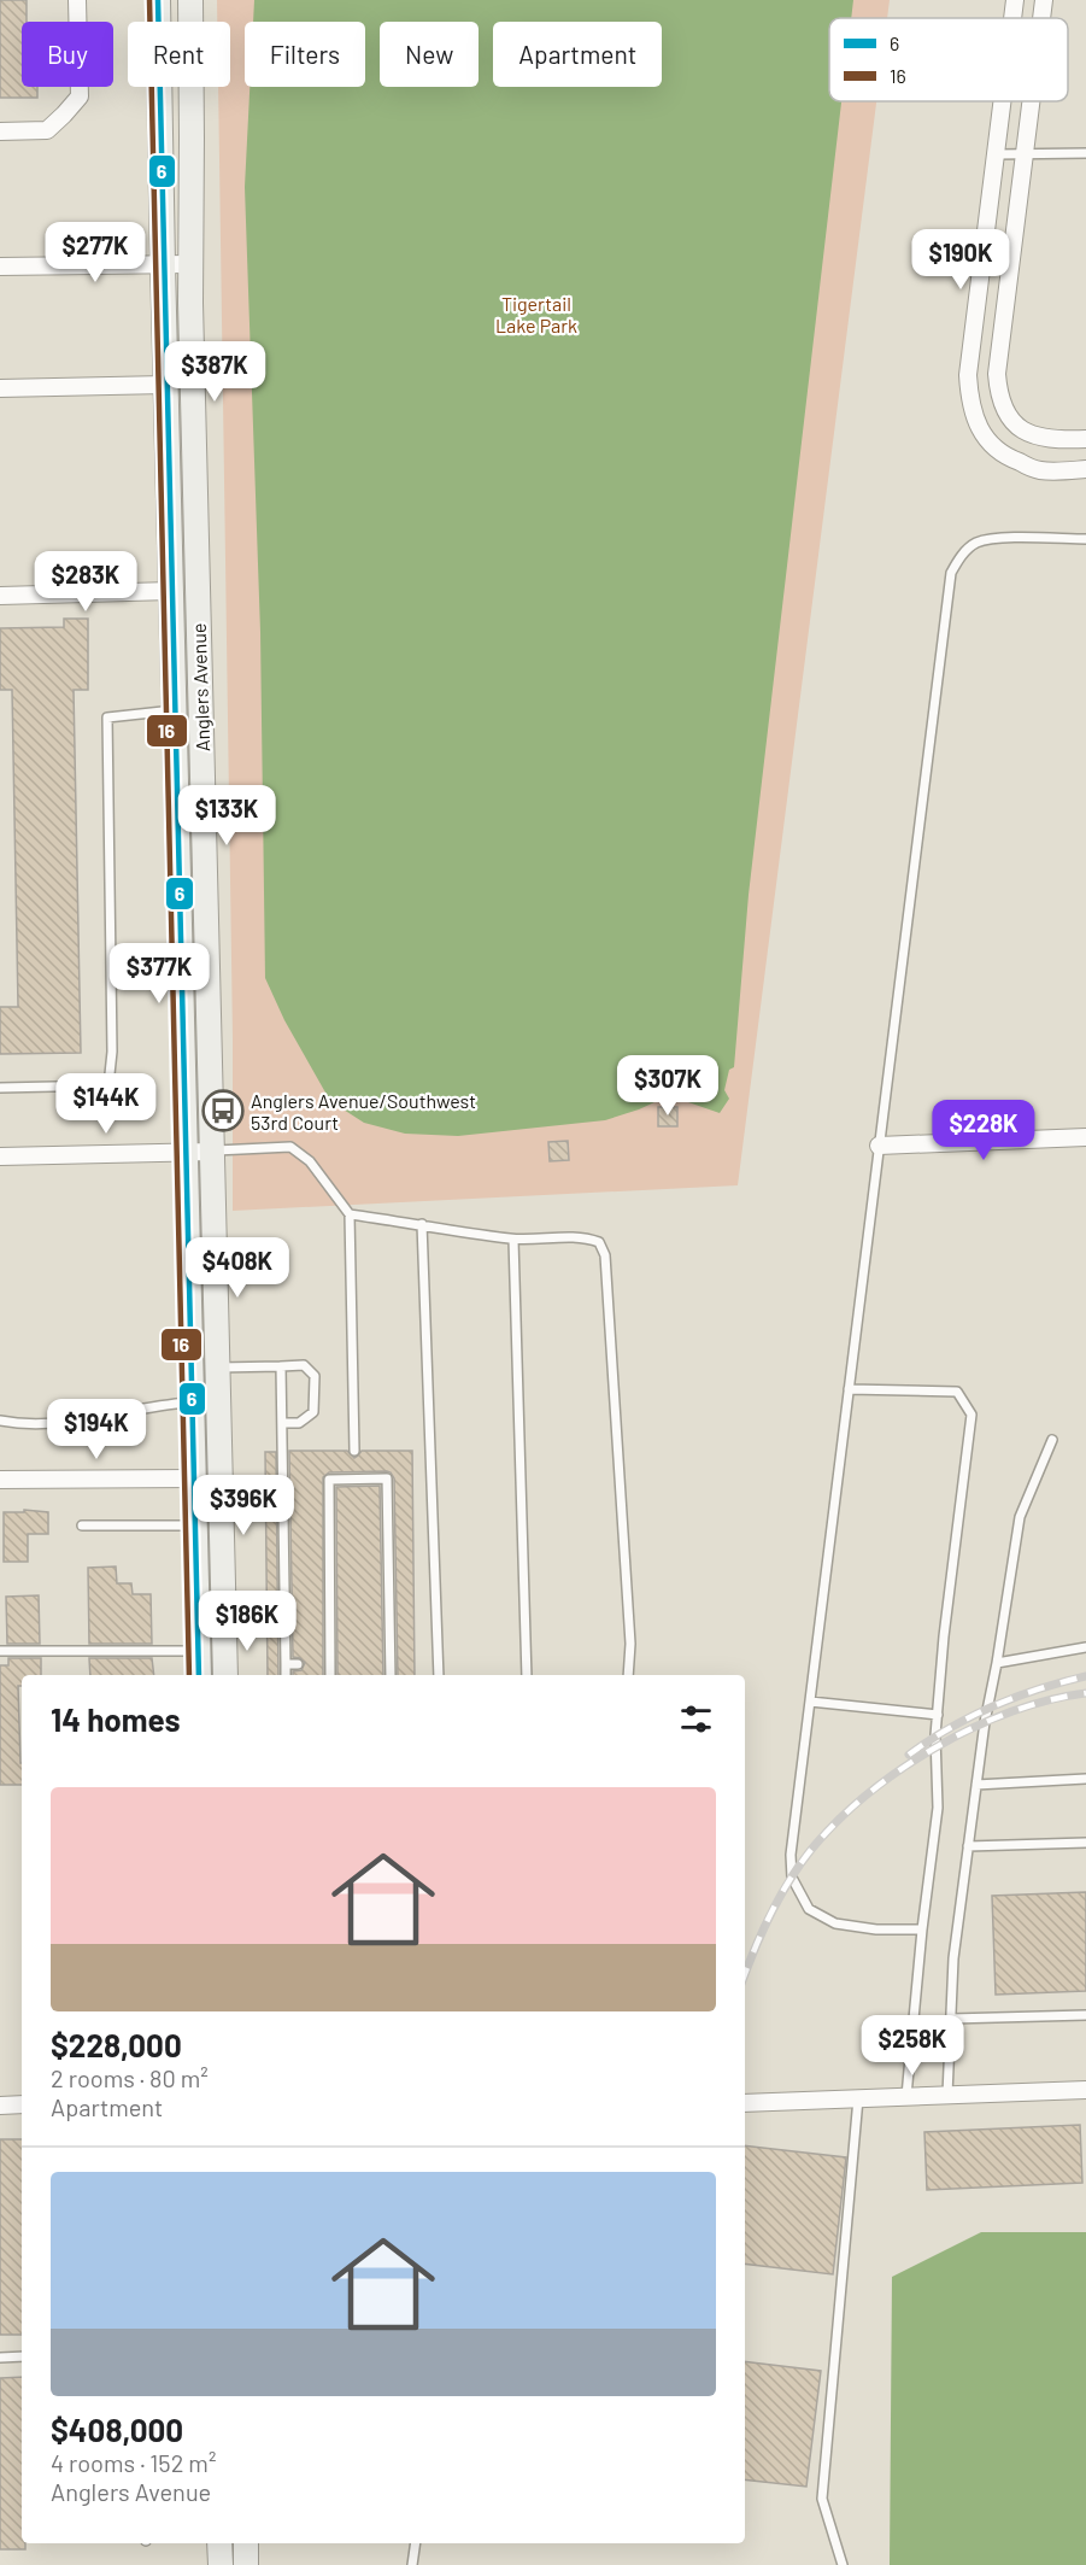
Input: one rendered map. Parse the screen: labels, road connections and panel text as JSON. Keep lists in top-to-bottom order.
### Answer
{
  "streets": {
    "street": ["Anglers Avenue"]
  },
  "parks": ["Tigertail Lake Park"],
  "places": {
    "bus stop": ["Anglers Avenue/Southwest 53rd Court"]
  },
  "lines": ["transit line 6", "transit line 16"],
  "legend": ["6", "16"],
  "page": {
    "chip": [
      "Buy",
      "Rent",
      "Filters",
      "New",
      "Apartment"
    ],
    "price": [
      "$277K",
      "$190K",
      "$387K",
      "$283K",
      "$133K",
      "$377K",
      "$307K",
      "$144K",
      "$228K",
      "$408K",
      "$194K",
      "$396K",
      "$186K",
      "$258K"
    ],
    "heading": "14 homes",
    "list": [
      {
        "name": "$228,000",
        "note": "2 rooms · 80 m² · Apartment"
      },
      {
        "name": "$408,000",
        "note": "4 rooms · 152 m² · Anglers Avenue"
      }
    ]
  }
}
